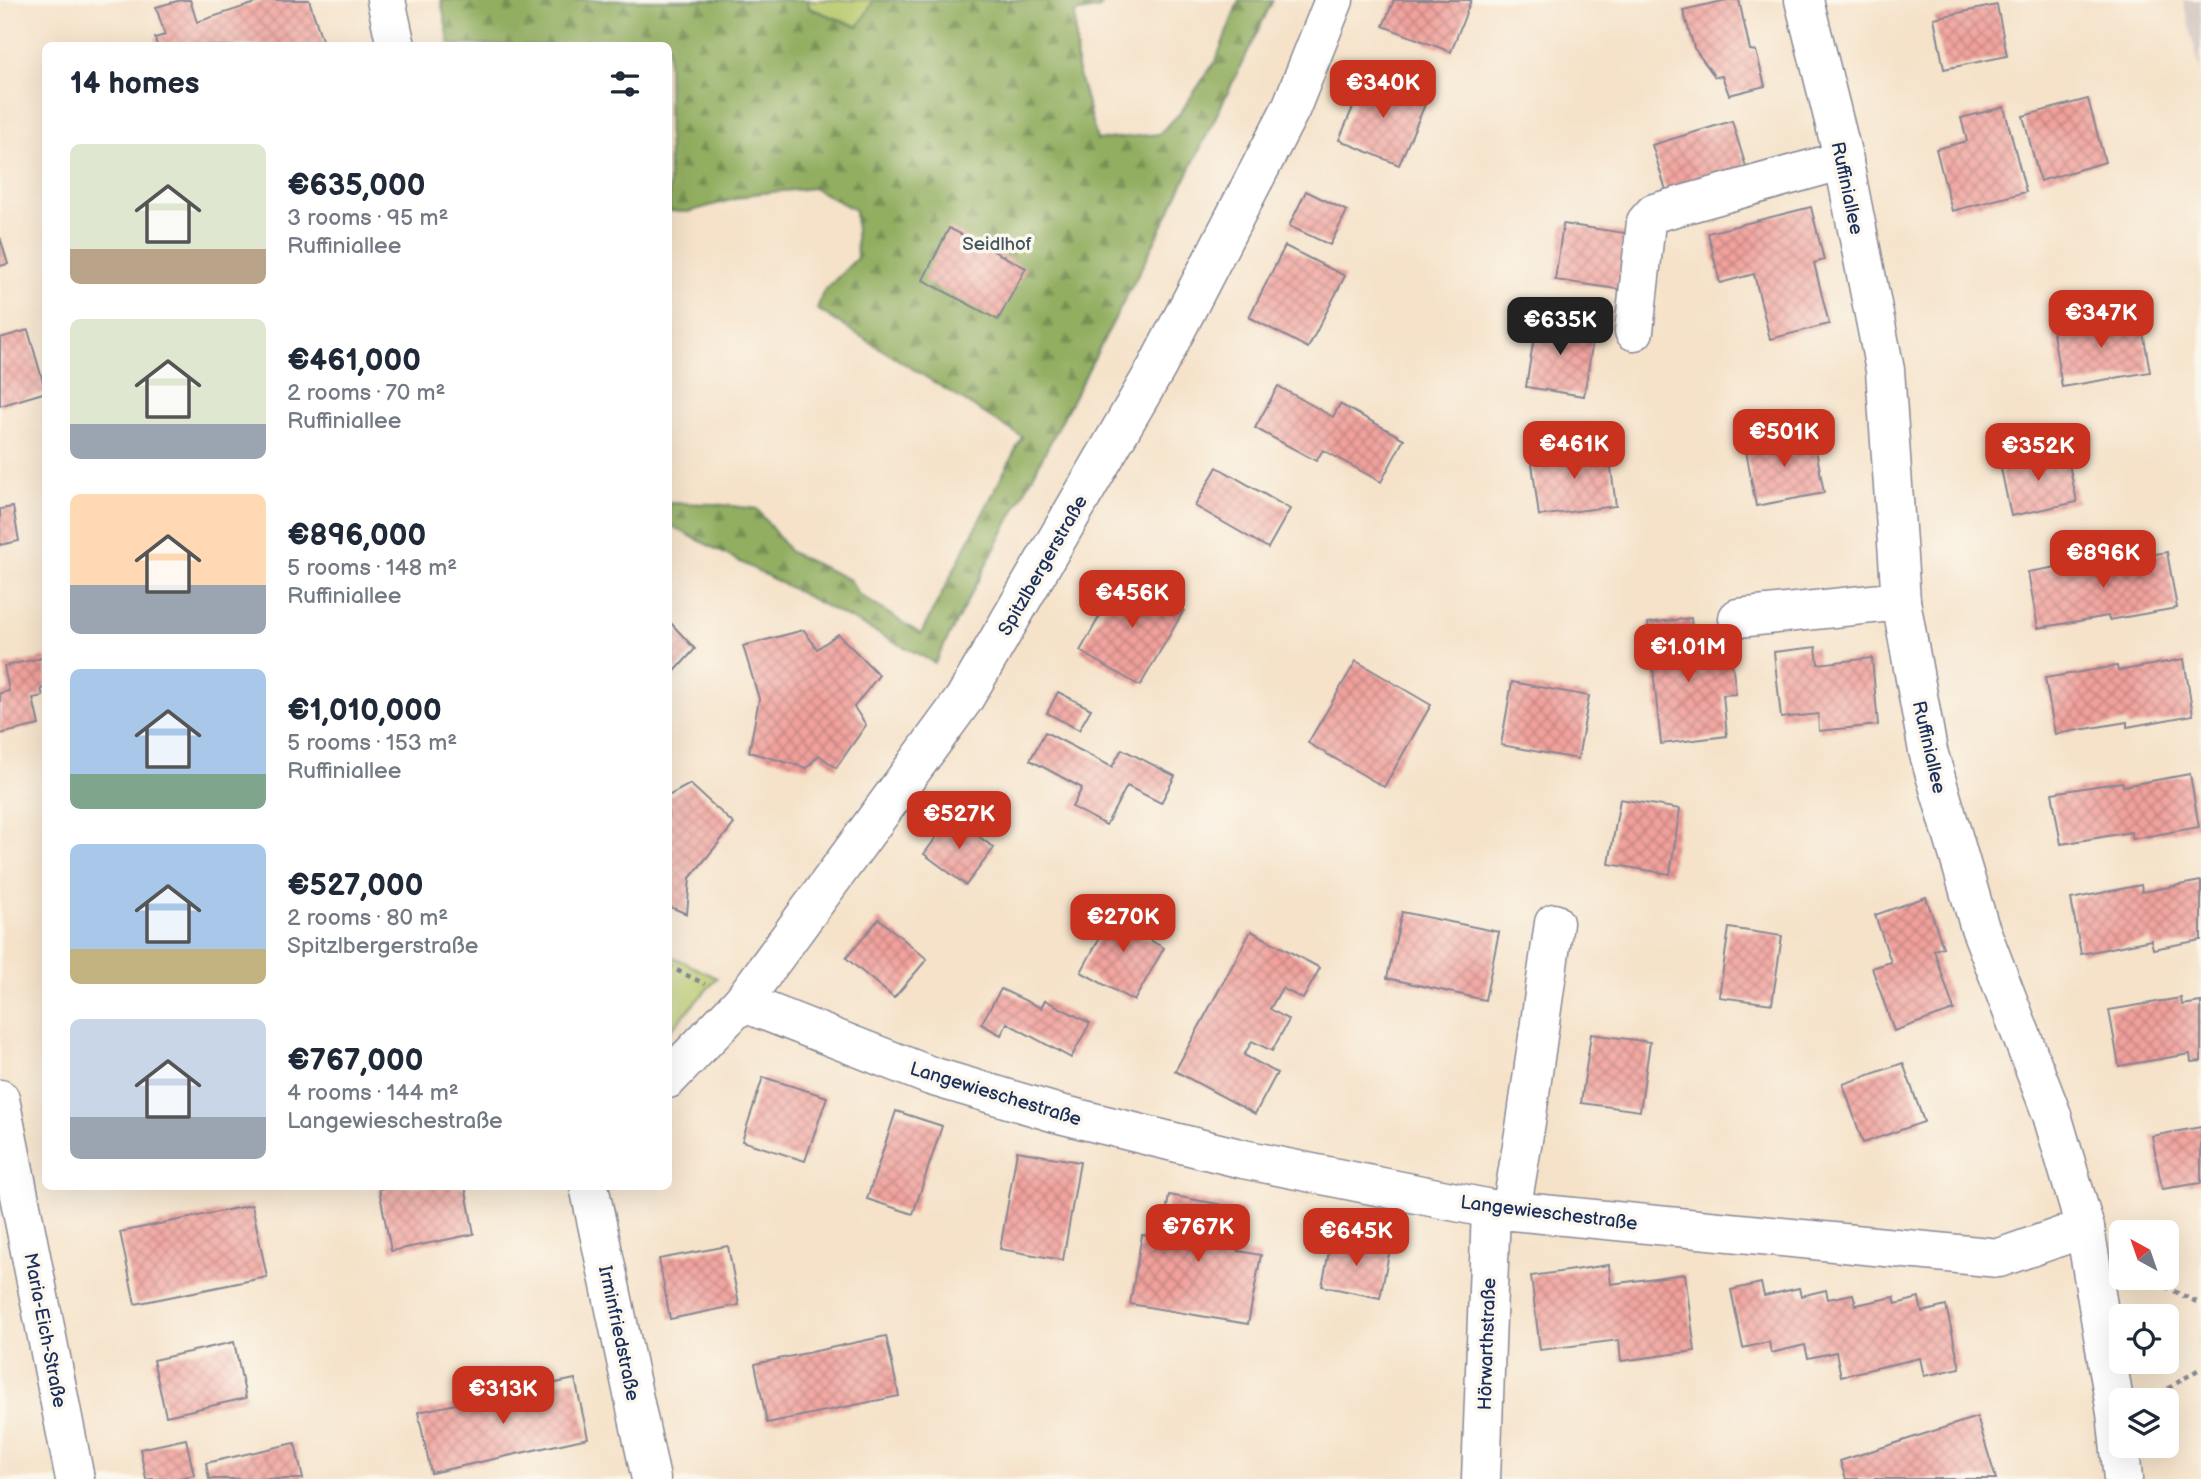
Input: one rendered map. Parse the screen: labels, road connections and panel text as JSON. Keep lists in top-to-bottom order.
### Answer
{
  "streets": {
    "street": [
      "Ruffiniallee",
      "Spitzlbergerstraße",
      "Langewieschestraße",
      "Maria-Eich-Straße",
      "Irminfriedstraße",
      "Hörwarthstraße"
    ]
  },
  "crossings": [
    ["Ruffiniallee", "Langewieschestraße"],
    ["Spitzlbergerstraße", "Langewieschestraße"],
    ["Langewieschestraße", "Hörwarthstraße"]
  ],
  "parks": ["Seidlhof"],
  "north": "top left",
  "page": {
    "heading": "14 homes",
    "price": [
      "€340K",
      "€347K",
      "€635K",
      "€501K",
      "€461K",
      "€352K",
      "€896K",
      "€456K",
      "€1.01M",
      "€527K",
      "€270K",
      "€767K",
      "€645K",
      "€313K"
    ],
    "list": [
      {
        "name": "€635,000",
        "note": "3 rooms · 95 m² · Ruffiniallee"
      },
      {
        "name": "€461,000",
        "note": "2 rooms · 70 m² · Ruffiniallee"
      },
      {
        "name": "€896,000",
        "note": "5 rooms · 148 m² · Ruffiniallee"
      },
      {
        "name": "€1,010,000",
        "note": "5 rooms · 153 m² · Ruffiniallee"
      },
      {
        "name": "€527,000",
        "note": "2 rooms · 80 m² · Spitzlbergerstraße"
      },
      {
        "name": "€767,000",
        "note": "4 rooms · 144 m² · Langewieschestraße"
      }
    ]
  }
}
